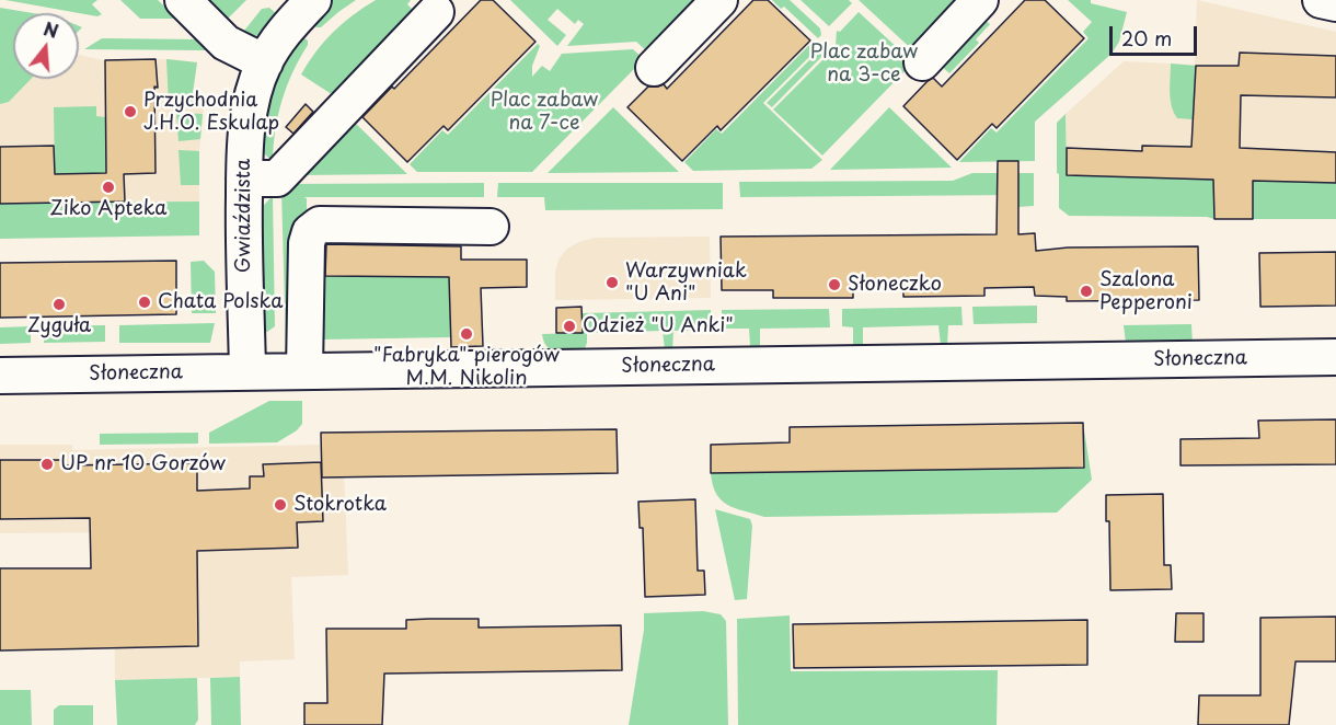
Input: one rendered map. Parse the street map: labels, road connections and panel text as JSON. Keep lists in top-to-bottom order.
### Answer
{
  "streets": {
    "street": ["Gwiaździsta", "Słoneczna"]
  },
  "crossings": [
    ["Gwiaździsta", "Słoneczna"]
  ],
  "parks": ["Plac zabaw na 3-ce", "Plac zabaw na 7-ce"],
  "places": [
    "Przychodnia J.H.O. Eskulap",
    "Ziko Apteka",
    "Warzywniak \"U Ani\"",
    "Słoneczko",
    "Szalona Pepperoni",
    "Chata Polska",
    "Zyguła",
    "Odzież \"U Anki\"",
    "\"Fabryka\" pierogów M.M. Nikolin",
    "UP nr 10 Gorzów",
    "Stokrotka"
  ],
  "scale_bar": "20 m",
  "north": "top"
}
